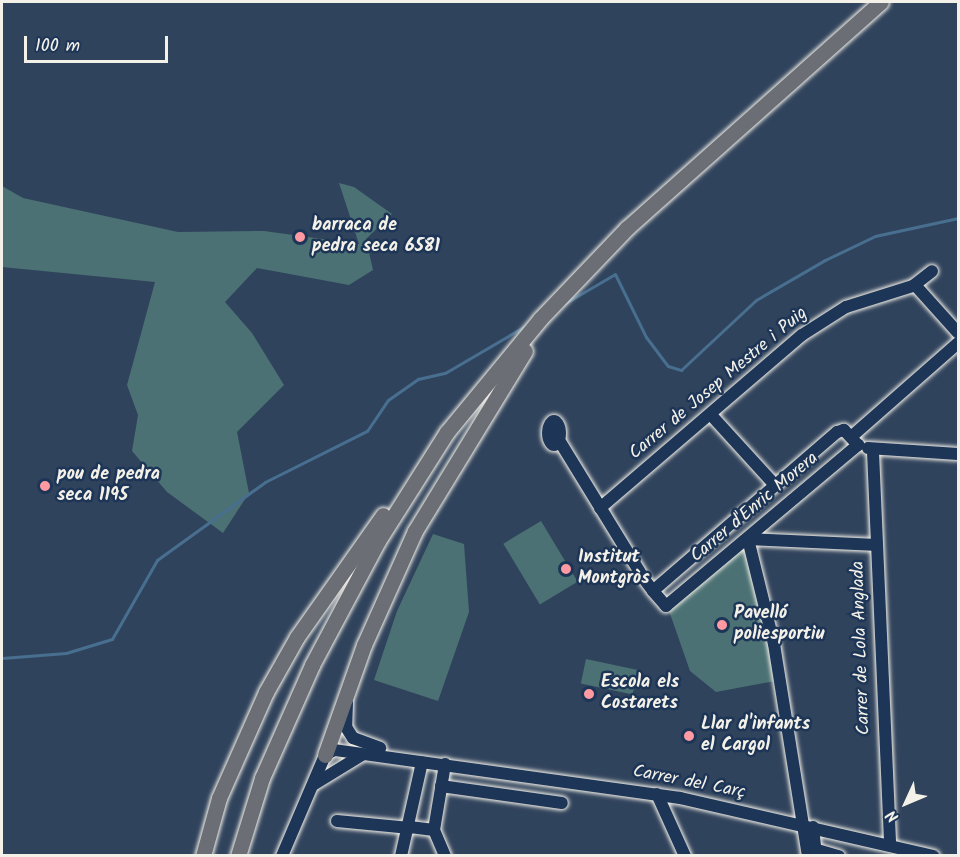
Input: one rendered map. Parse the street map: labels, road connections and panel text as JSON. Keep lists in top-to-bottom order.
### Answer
{
  "streets": {
    "street": [
      "Carrer de Josep Mestre i Puig",
      "Carrer d'Enric Morera",
      "Carrer de Lola Anglada",
      "Carrer del Carç"
    ]
  },
  "crossings": [
    ["Carrer de Lola Anglada", "Carrer del Carç"]
  ],
  "places": [
    "barraca de pedra seca 6581",
    "pou de pedra seca 1195",
    "Institut Montgròs",
    "Pavelló poliesportiu",
    "Escola els Costarets",
    "Llar d'infants el Cargol"
  ],
  "scale_bar": "100 m",
  "north": "bottom left"
}
